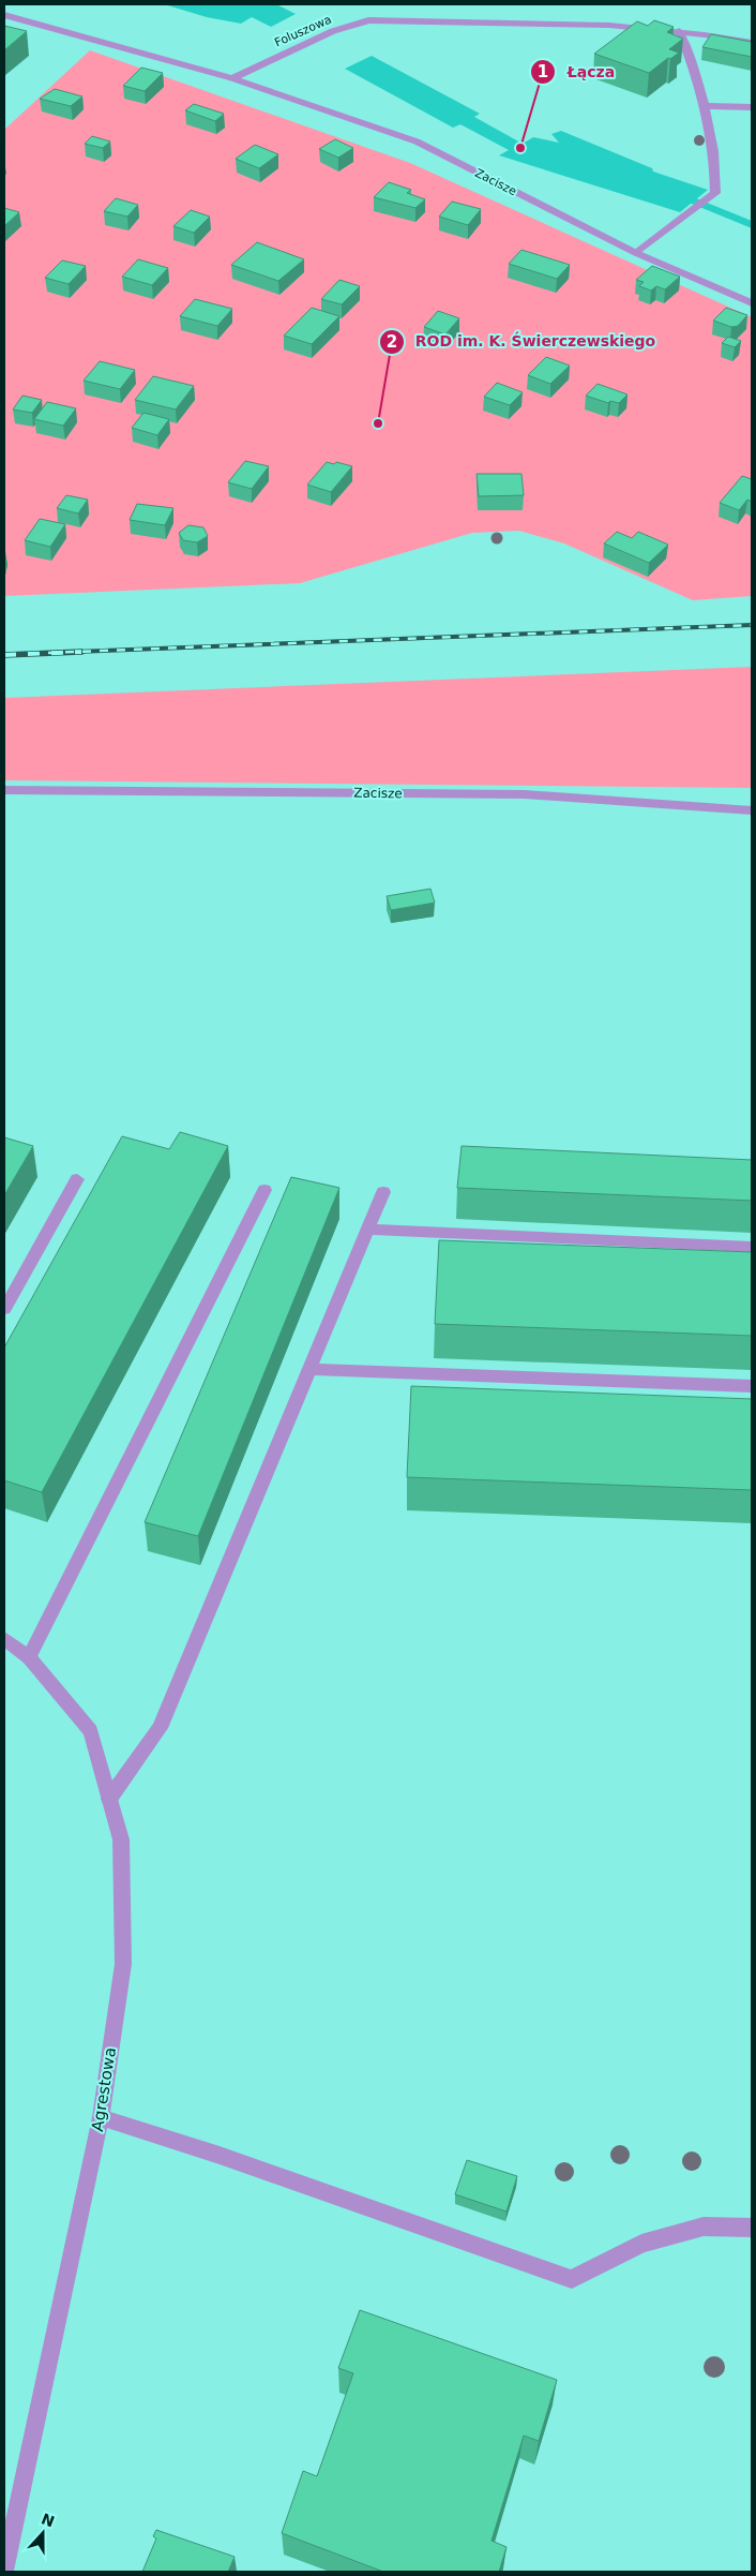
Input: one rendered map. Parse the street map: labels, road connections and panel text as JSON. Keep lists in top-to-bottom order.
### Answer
{
  "streets": {
    "street": ["Foluszowa", "Zacisze", "Agrestowa"]
  },
  "crossings": [
    ["Foluszowa", "Zacisze"]
  ],
  "places": ["Łącza", "ROD im. K. Świerczewskiego"],
  "north": "top"
}
